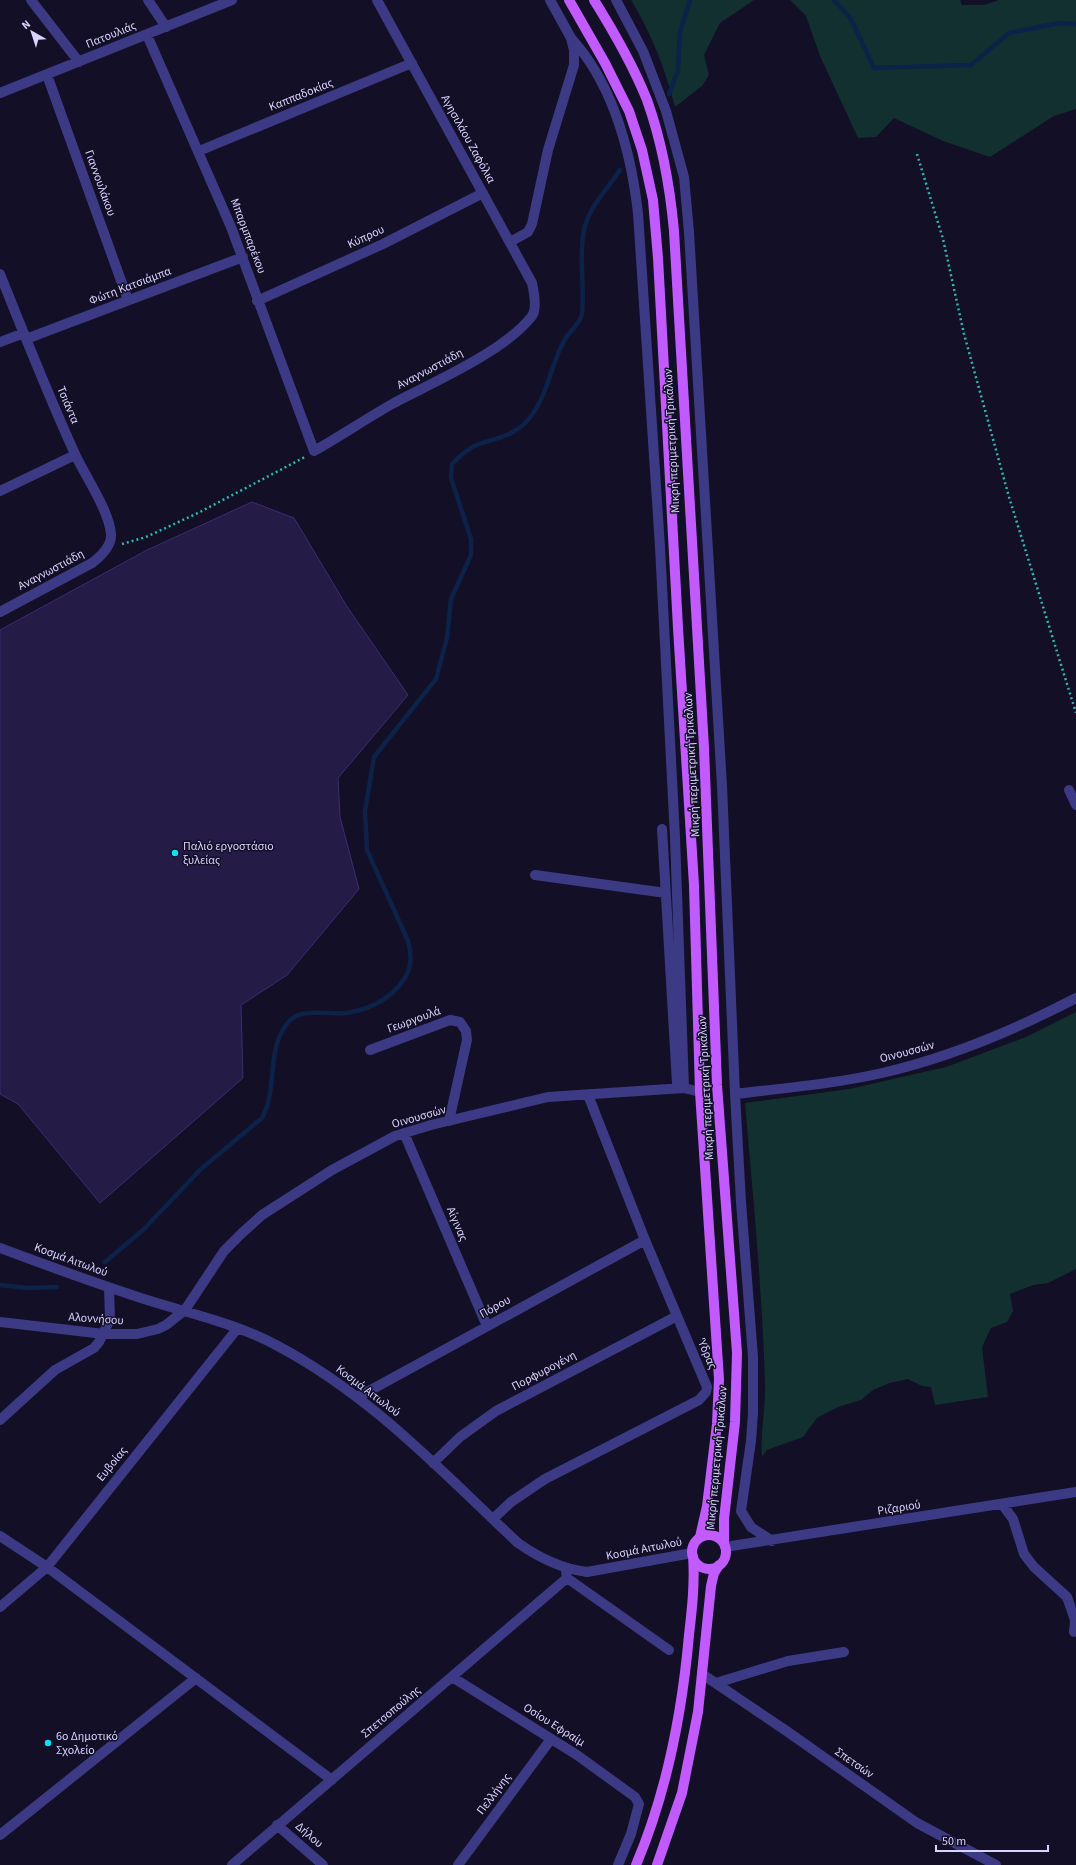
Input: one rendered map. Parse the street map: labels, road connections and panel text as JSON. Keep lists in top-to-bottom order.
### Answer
{
  "streets": {
    "main road": ["Μικρή περιμετρική Τρικάλων"],
    "street": [
      "Πατουλιάς",
      "Καππαδοκίας",
      "Αγησιλάου Ζαφόλια",
      "Γιαννουλάκου",
      "Μπαρμπαρέκου",
      "Κύπρου",
      "Φώτη Κατσιάμπα",
      "Αναγνωστιάδη",
      "Τσιάντα",
      "Γεωργουλά",
      "Οινουσσών",
      "Αίγινας",
      "Κοσμά Αιτωλού",
      "Πόρου",
      "Αλοννήσου",
      "Ύδρας",
      "Πορφυρογένη",
      "Ευβοίας",
      "Ριζαριού",
      "Σπετσοπούλης",
      "Οσίου Εφραίμ",
      "Σπετσών",
      "Πελλήνης",
      "Δήλου"
    ]
  },
  "crossings": [
    ["Πατουλιάς", "Γιαννουλάκου"],
    ["Πατουλιάς", "Μπαρμπαρέκου"],
    ["Καππαδοκίας", "Αγησιλάου Ζαφόλια"],
    ["Καππαδοκίας", "Μπαρμπαρέκου"],
    ["Αγησιλάου Ζαφόλια", "Κύπρου"],
    ["Αγησιλάου Ζαφόλια", "Αναγνωστιάδη"],
    ["Γιαννουλάκου", "Φώτη Κατσιάμπα"],
    ["Μπαρμπαρέκου", "Κύπρου"],
    ["Μπαρμπαρέκου", "Φώτη Κατσιάμπα"],
    ["Μπαρμπαρέκου", "Αναγνωστιάδη"],
    ["Φώτη Κατσιάμπα", "Τσιάντα"],
    ["Αναγνωστιάδη", "Τσιάντα"],
    ["Μικρή περιμετρική Τρικάλων", "Οινουσσών"],
    ["Μικρή περιμετρική Τρικάλων", "Κοσμά Αιτωλού"],
    ["Μικρή περιμετρική Τρικάλων", "Ριζαριού"],
    ["Μικρή περιμετρική Τρικάλων", "Σπετσών"],
    ["Γεωργουλά", "Οινουσσών"],
    ["Οινουσσών", "Αίγινας"],
    ["Οινουσσών", "Κοσμά Αιτωλού"],
    ["Οινουσσών", "Αλοννήσου"],
    ["Οινουσσών", "Ύδρας"],
    ["Αίγινας", "Πόρου"],
    ["Κοσμά Αιτωλού", "Πόρου"],
    ["Κοσμά Αιτωλού", "Αλοννήσου"],
    ["Κοσμά Αιτωλού", "Ύδρας"],
    ["Κοσμά Αιτωλού", "Πορφυρογένη"],
    ["Κοσμά Αιτωλού", "Ευβοίας"],
    ["Κοσμά Αιτωλού", "Ριζαριού"],
    ["Πόρου", "Ύδρας"],
    ["Ύδρας", "Πορφυρογένη"],
    ["Σπετσοπούλης", "Οσίου Εφραίμ"],
    ["Σπετσοπούλης", "Δήλου"],
    ["Οσίου Εφραίμ", "Πελλήνης"]
  ],
  "places": ["Παλιό εργοστάσιο ξυλείας", "6ο Δημοτικό Σχολείο"],
  "scale_bar": "50 m",
  "north": "top left"
}
